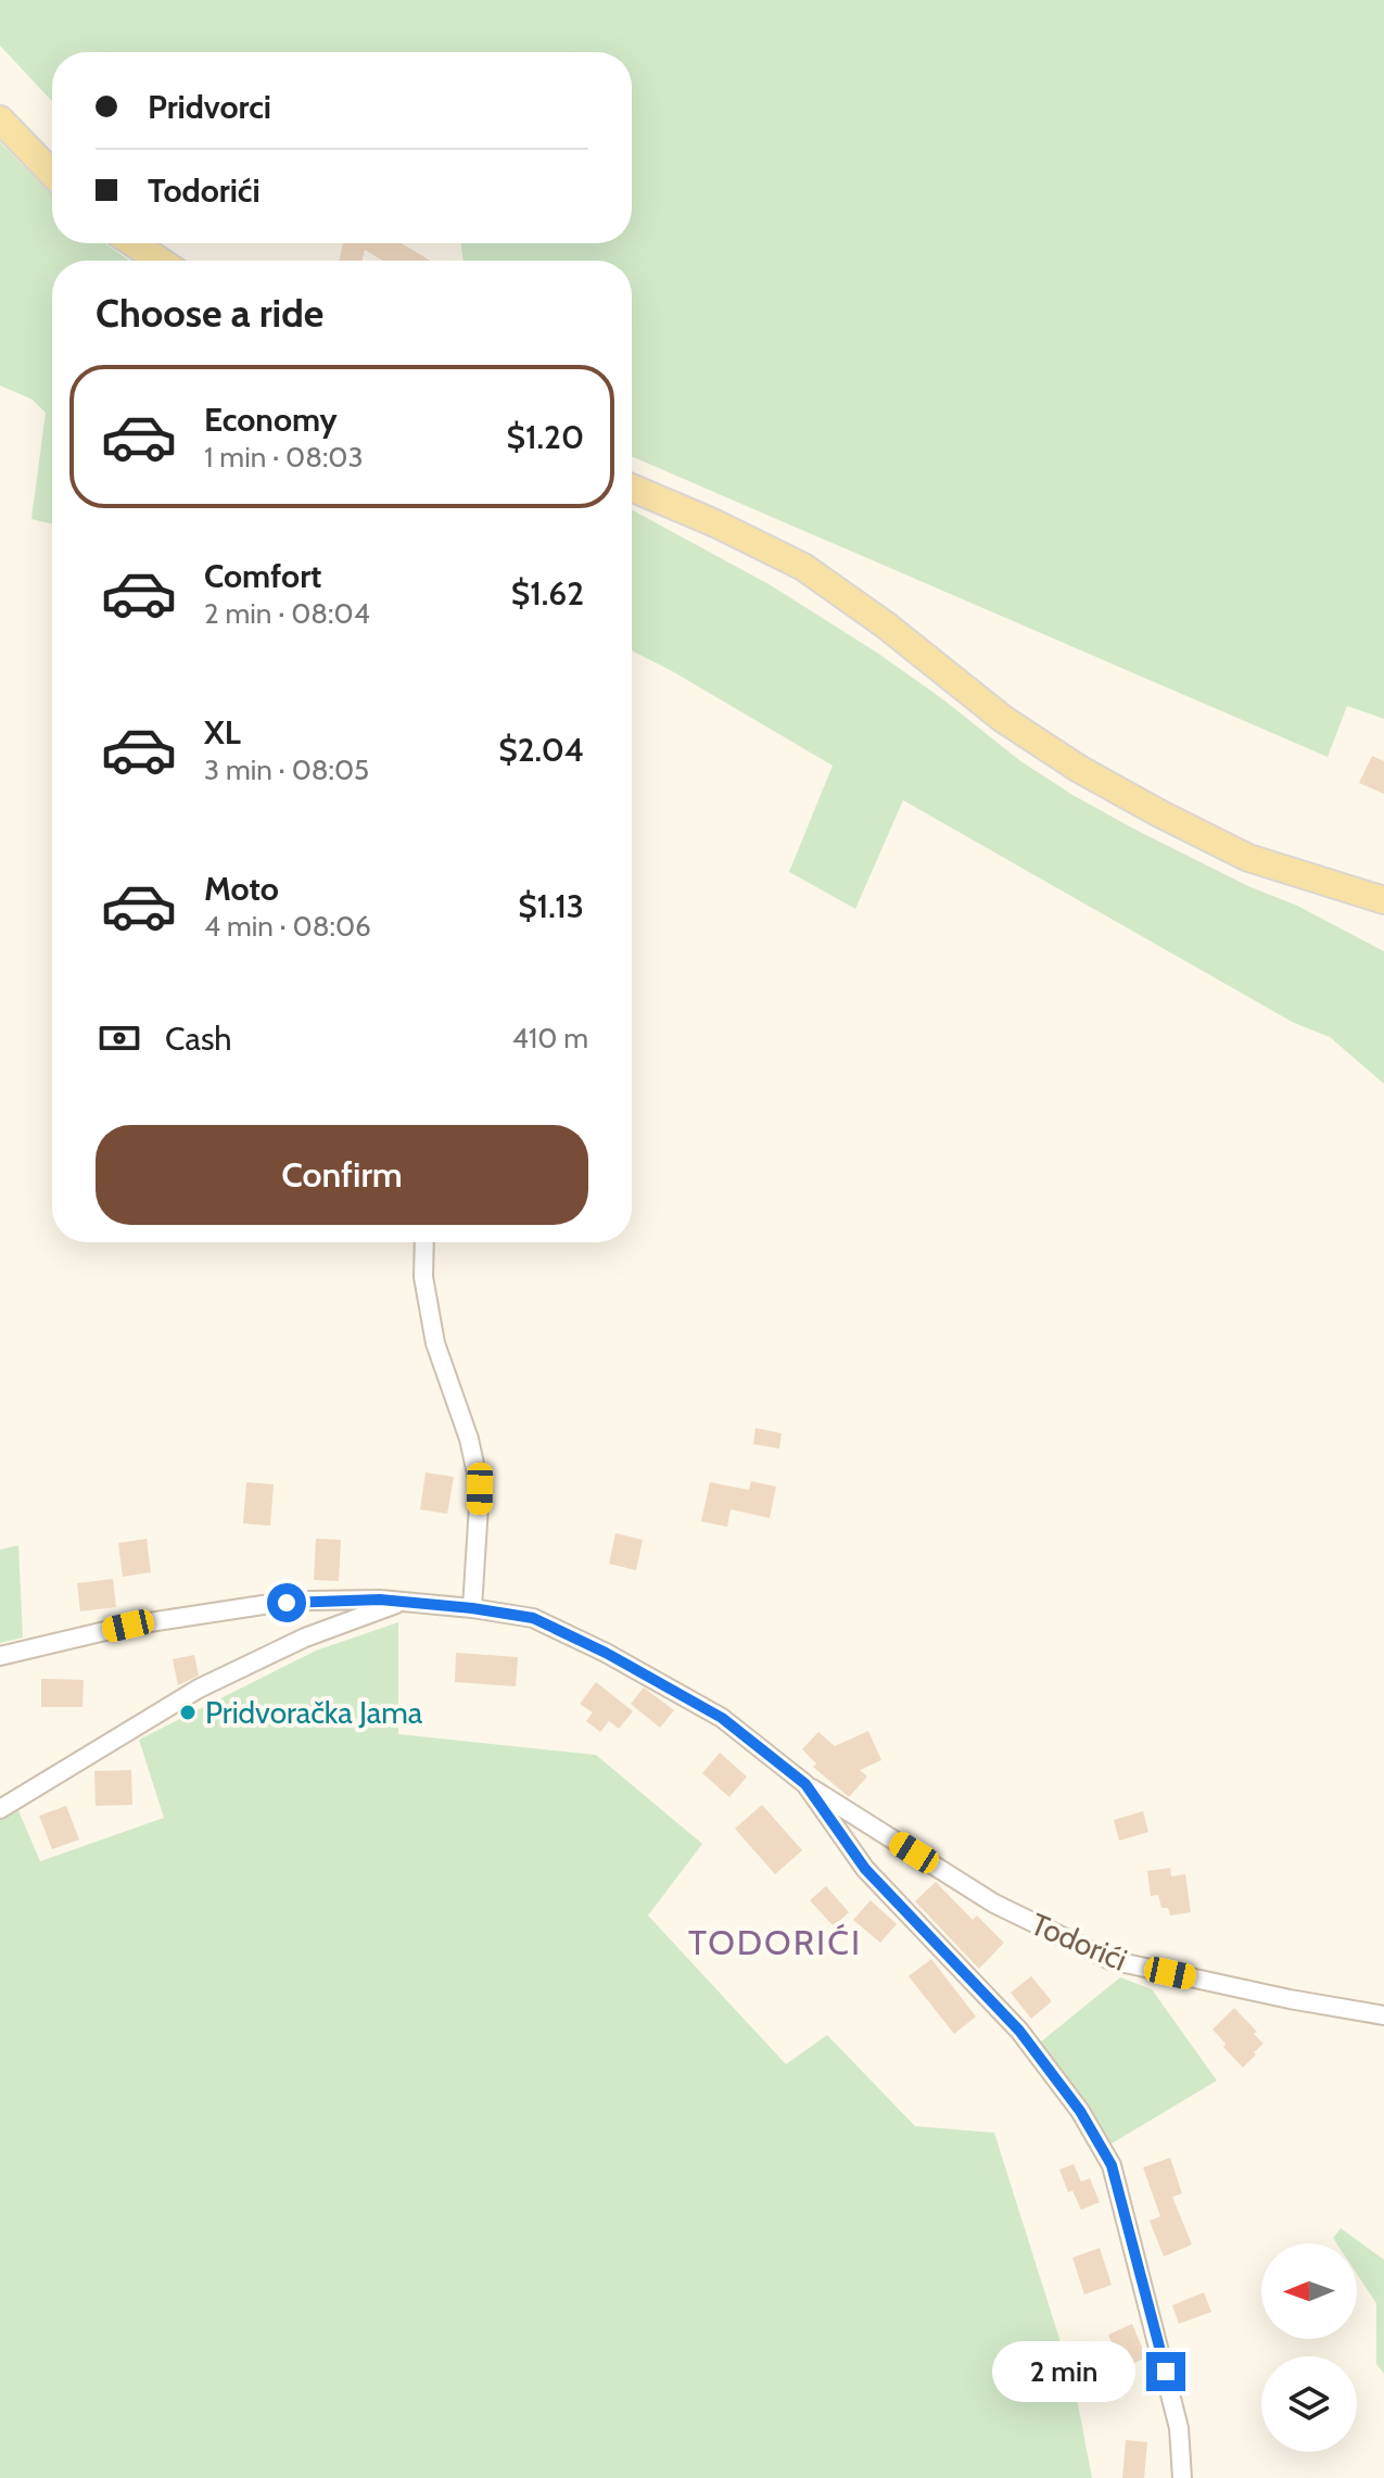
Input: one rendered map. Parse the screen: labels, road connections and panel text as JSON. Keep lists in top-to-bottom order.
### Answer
{
  "streets": {
    "street": ["Todorići"]
  },
  "districts": ["TODORIĆI"],
  "places": ["Pridvoračka Jama"],
  "north": "left",
  "page": {
    "banner": ["Pridvorci", "Todorići"],
    "heading": "Choose a ride",
    "list": [
      {
        "name": "Economy",
        "note": "1 min · 08:03",
        "value": "$1.20"
      },
      {
        "name": "Comfort",
        "note": "2 min · 08:04",
        "value": "$1.62"
      },
      {
        "name": "XL",
        "note": "3 min · 08:05",
        "value": "$2.04"
      },
      {
        "name": "Moto",
        "note": "4 min · 08:06",
        "value": "$1.13"
      }
    ],
    "pay": ["Cash", "410 m"],
    "buttons": "Confirm",
    "bubble": "2 min"
  }
}
